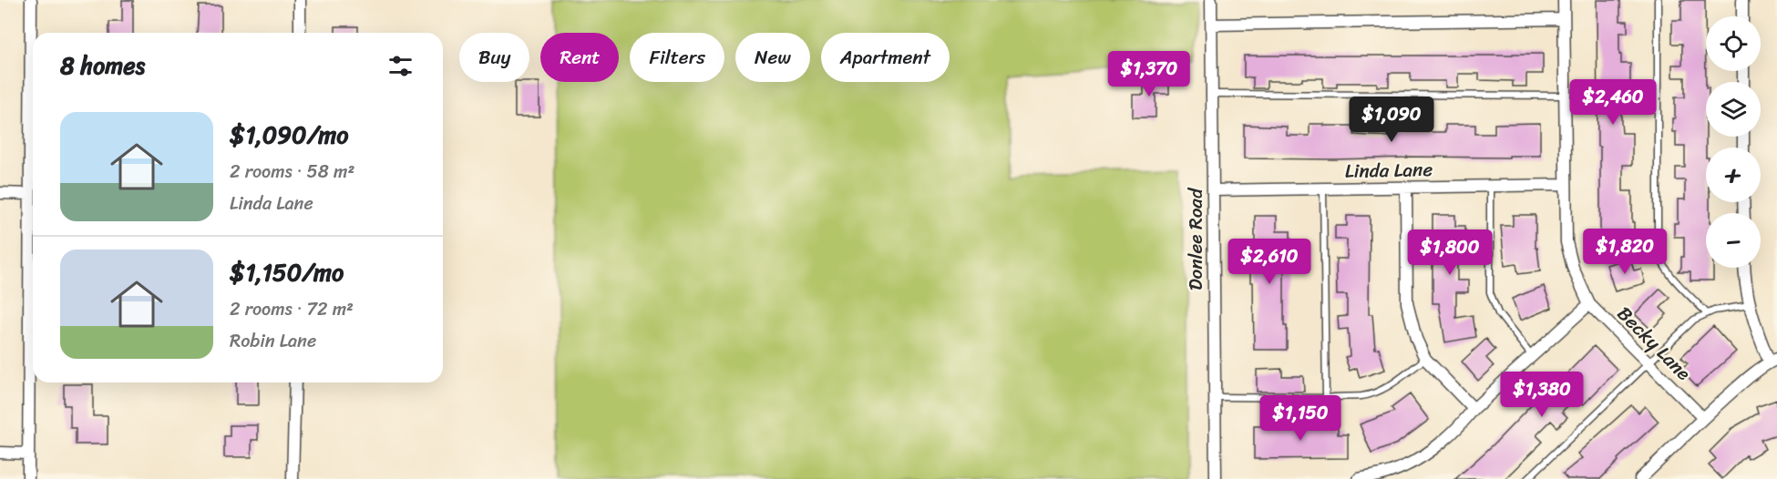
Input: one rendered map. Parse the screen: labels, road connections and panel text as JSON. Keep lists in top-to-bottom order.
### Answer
{
  "streets": {
    "street": ["Linda Lane", "Donlee Road", "Becky Lane"]
  },
  "crossings": [
    ["Linda Lane", "Donlee Road"],
    ["Linda Lane", "Becky Lane"]
  ],
  "page": {
    "map_buttons": ["+", "−"],
    "chip": [
      "Buy",
      "Rent",
      "Filters",
      "New",
      "Apartment"
    ],
    "heading": "8 homes",
    "price": [
      "$1,370",
      "$2,460",
      "$1,090",
      "$1,820",
      "$1,800",
      "$2,610",
      "$1,380",
      "$1,150"
    ],
    "list": [
      {
        "name": "$1,090/mo",
        "note": "2 rooms · 58 m² · Linda Lane"
      },
      {
        "name": "$1,150/mo",
        "note": "2 rooms · 72 m² · Robin Lane"
      }
    ]
  }
}
